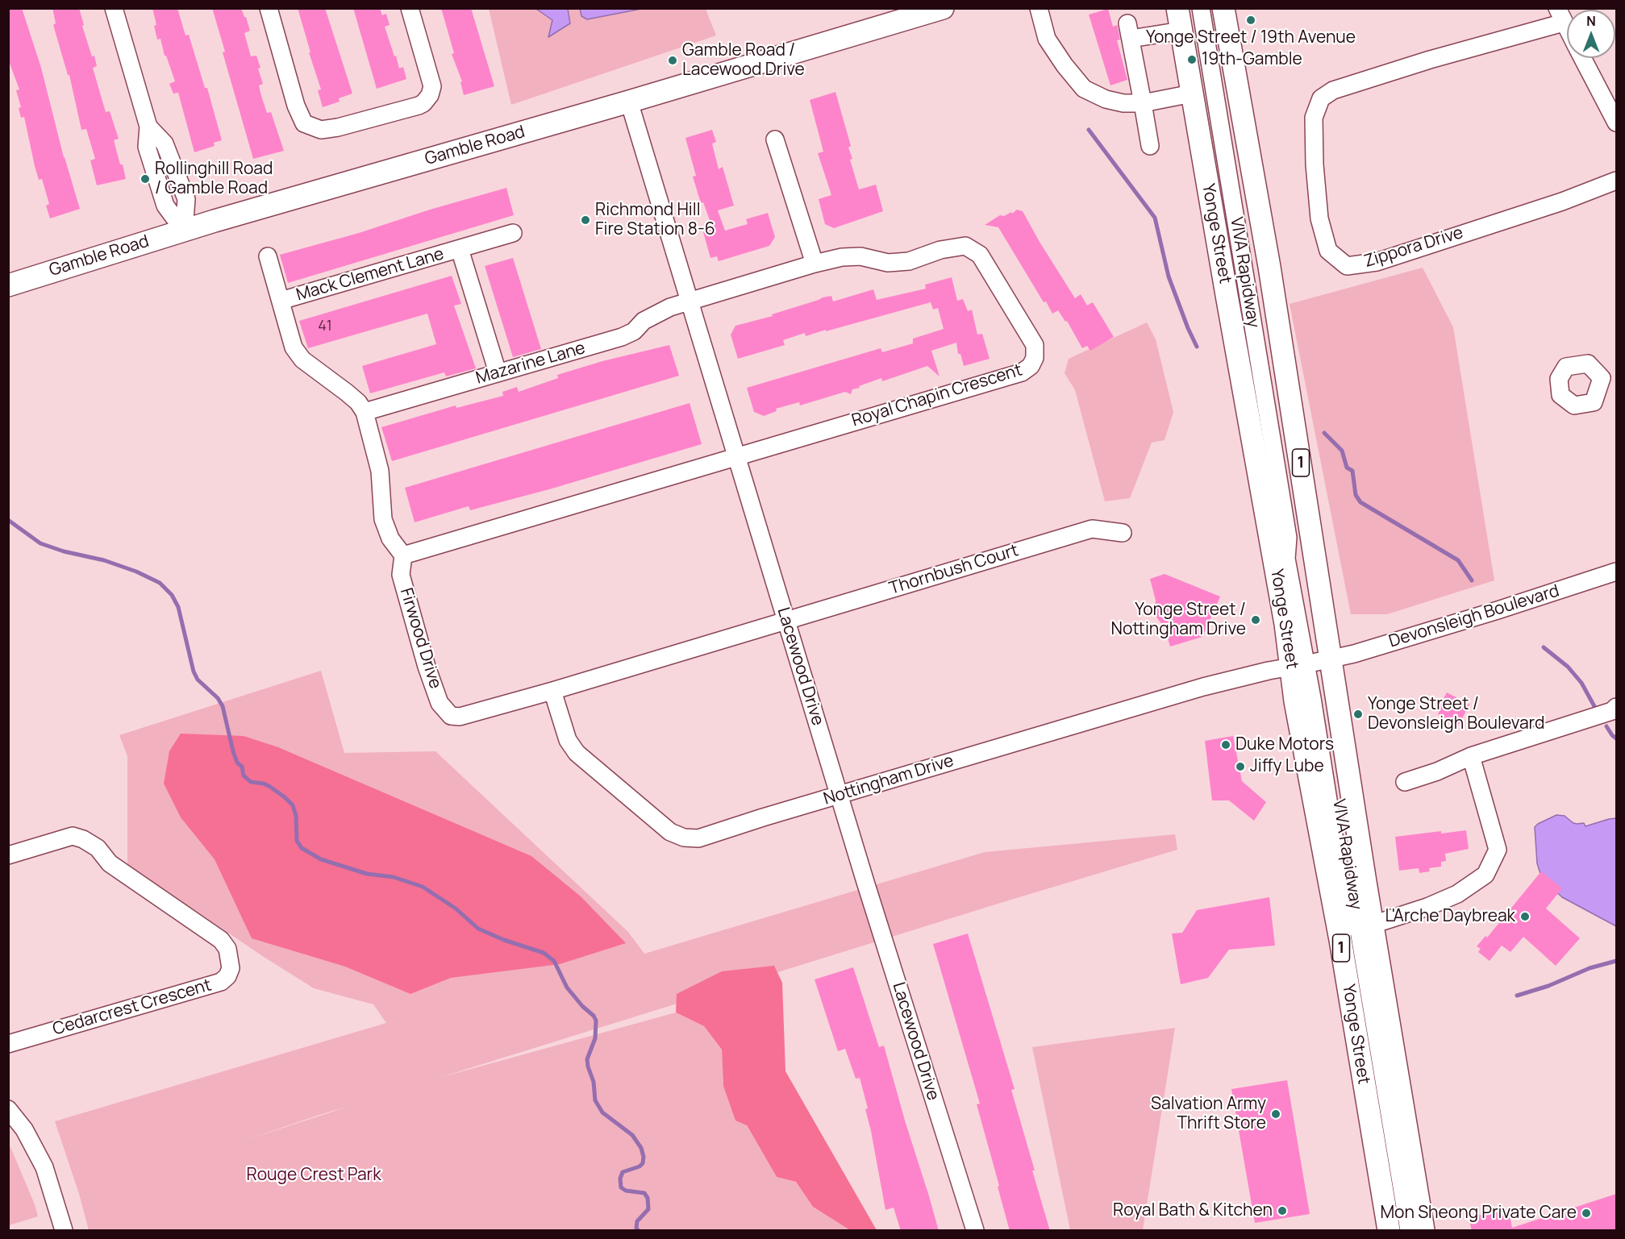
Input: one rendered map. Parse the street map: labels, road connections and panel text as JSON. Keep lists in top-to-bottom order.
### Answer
{
  "streets": {
    "main road": ["Gamble Road", "Yonge Street", "1"],
    "street": [
      "Zippora Drive",
      "VIVA Rapidway",
      "Mack Clement Lane",
      "Mazarine Lane",
      "Royal Chapin Crescent",
      "Thornbush Court",
      "Devonsleigh Boulevard",
      "Firwood Drive",
      "Lacewood Drive",
      "Nottingham Drive",
      "Cedarcrest Crescent"
    ]
  },
  "crossings": [
    ["Gamble Road", "Lacewood Drive"],
    ["Yonge Street", "VIVA Rapidway"],
    ["Yonge Street", "Devonsleigh Boulevard"],
    ["Yonge Street", "Nottingham Drive"],
    ["VIVA Rapidway", "Devonsleigh Boulevard"],
    ["VIVA Rapidway", "Nottingham Drive"],
    ["Mack Clement Lane", "Mazarine Lane"],
    ["Mack Clement Lane", "Firwood Drive"],
    ["Mazarine Lane", "Royal Chapin Crescent"],
    ["Mazarine Lane", "Lacewood Drive"],
    ["Royal Chapin Crescent", "Lacewood Drive"],
    ["Thornbush Court", "Firwood Drive"],
    ["Thornbush Court", "Lacewood Drive"],
    ["Devonsleigh Boulevard", "Nottingham Drive"],
    ["Firwood Drive", "Lacewood Drive"],
    ["Firwood Drive", "Nottingham Drive"],
    ["Lacewood Drive", "Nottingham Drive"]
  ],
  "parks": ["Rouge Crest Park"],
  "places": [
    "Yonge Street / 19th Avenue",
    "19th-Gamble",
    "Gamble Road / Lacewood Drive",
    "Rollinghill Road / Gamble Road",
    "Richmond Hill Fire Station 8-6",
    "Yonge Street / Nottingham Drive",
    "Yonge Street / Devonsleigh Boulevard",
    "Duke Motors",
    "Jiffy Lube",
    "L'Arche Daybreak",
    "Salvation Army Thrift Store",
    "Royal Bath & Kitchen",
    "Mon Sheong Private Care"
  ],
  "house_numbers": ["41"],
  "north": "top"
}
